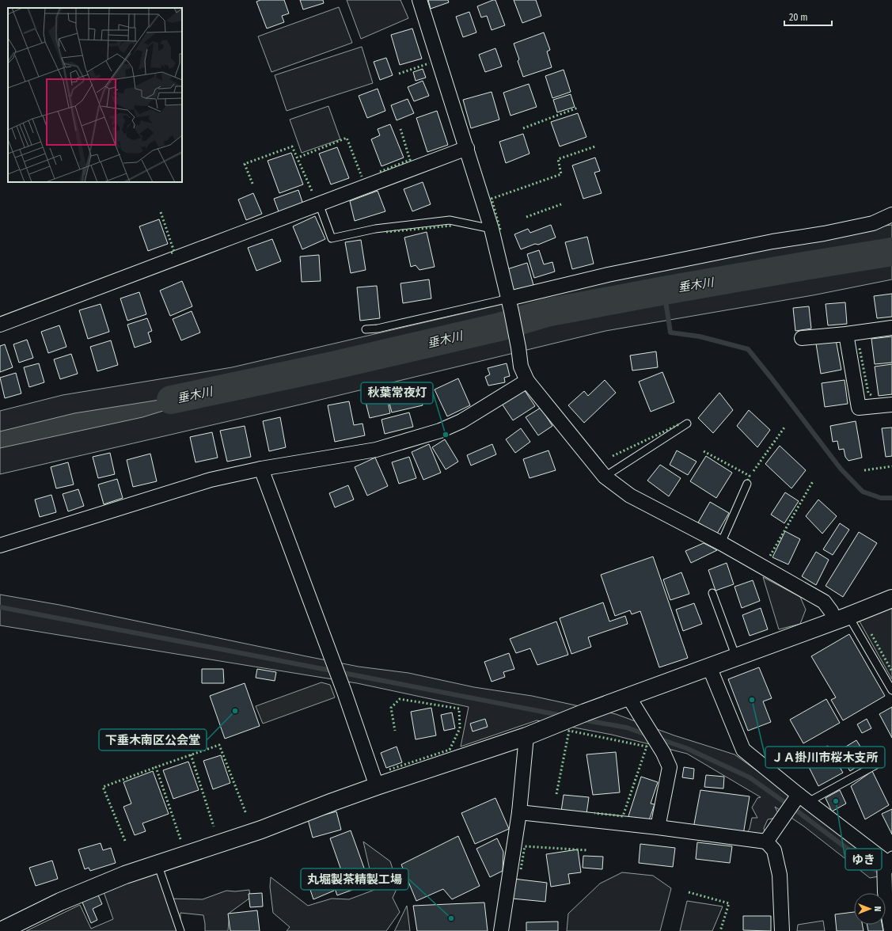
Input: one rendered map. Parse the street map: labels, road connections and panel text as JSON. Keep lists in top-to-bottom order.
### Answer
{
  "water": ["垂木川"],
  "places": [
    "秋葉常夜灯",
    "ＪＡ掛川市桜木支所",
    "下垂木南区公会堂",
    "ゆき",
    "丸堀製茶精製工場"
  ],
  "scale_bar": "20 m",
  "north": "right"
}
